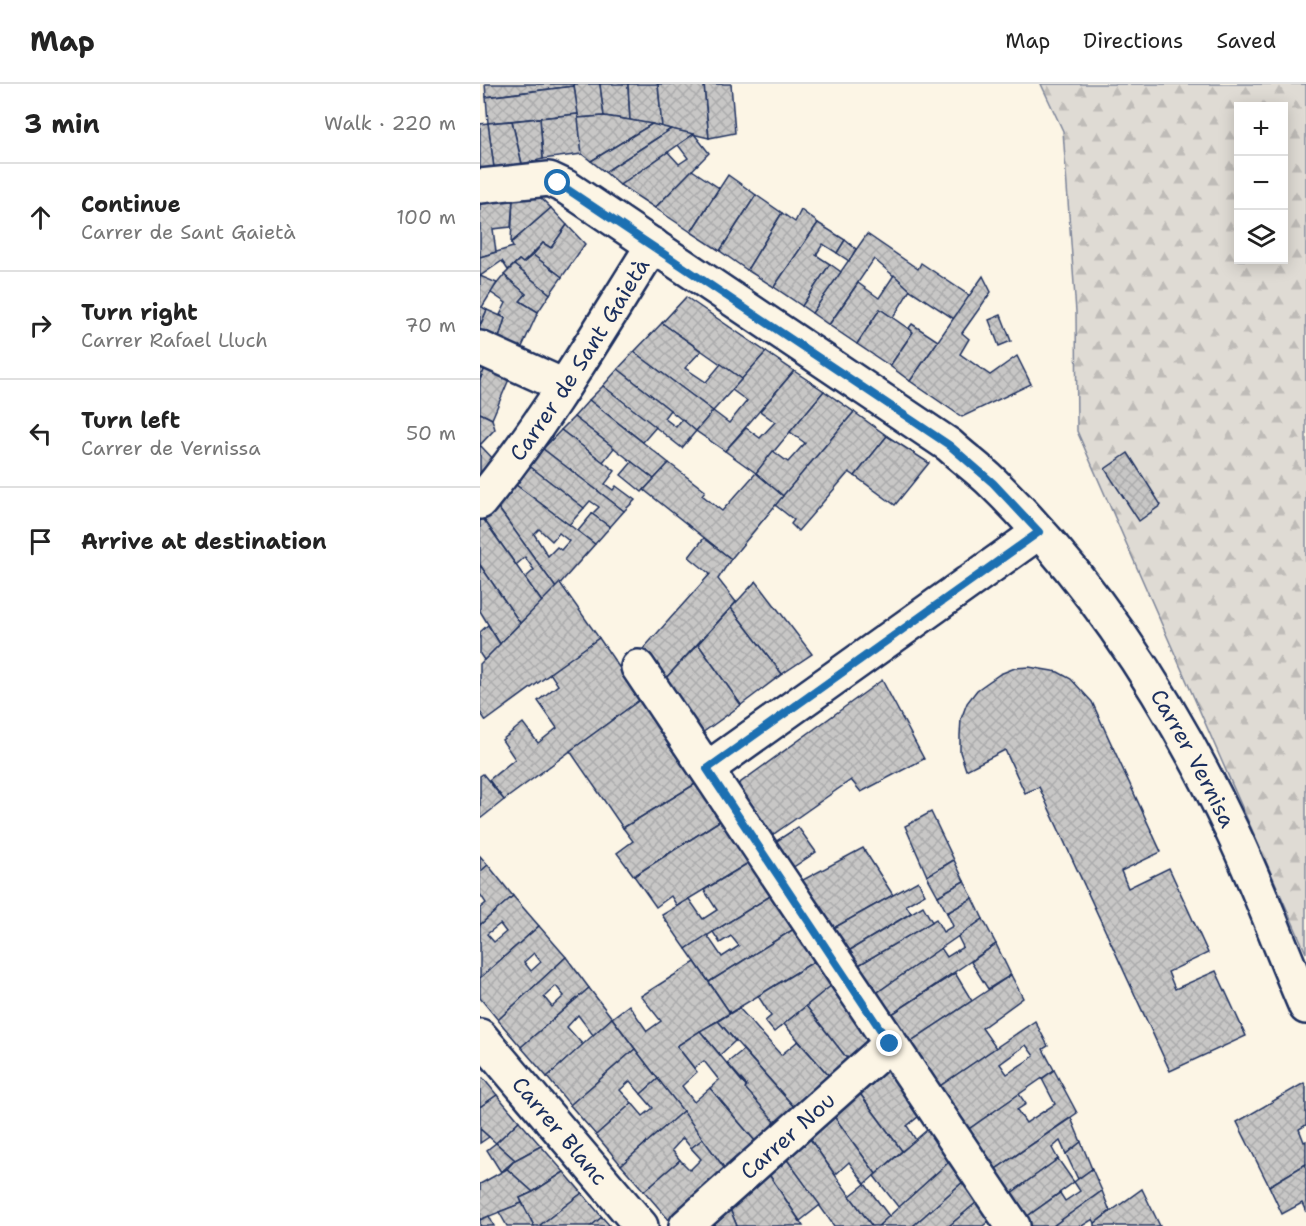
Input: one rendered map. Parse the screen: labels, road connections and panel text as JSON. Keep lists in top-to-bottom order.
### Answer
{
  "streets": {
    "street": [
      "Carrer de Sant Gaietà",
      "Carrer Vernisa",
      "Carrer Blanc",
      "Carrer Nou"
    ]
  },
  "crossings": [
    ["Carrer de Sant Gaietà", "Carrer Vernisa"]
  ],
  "page": {
    "header": "Map",
    "nav": ["Map", "Directions", "Saved"],
    "heading": ["3 min", "Walk · 220 m"],
    "map_buttons": ["+", "−"],
    "list": [
      ["Continue", "Carrer de Sant Gaietà", "100 m"],
      ["Turn right", "Carrer Rafael Lluch", "70 m"],
      ["Turn left", "Carrer de Vernissa", "50 m"],
      "Arrive at destination"
    ]
  }
}
